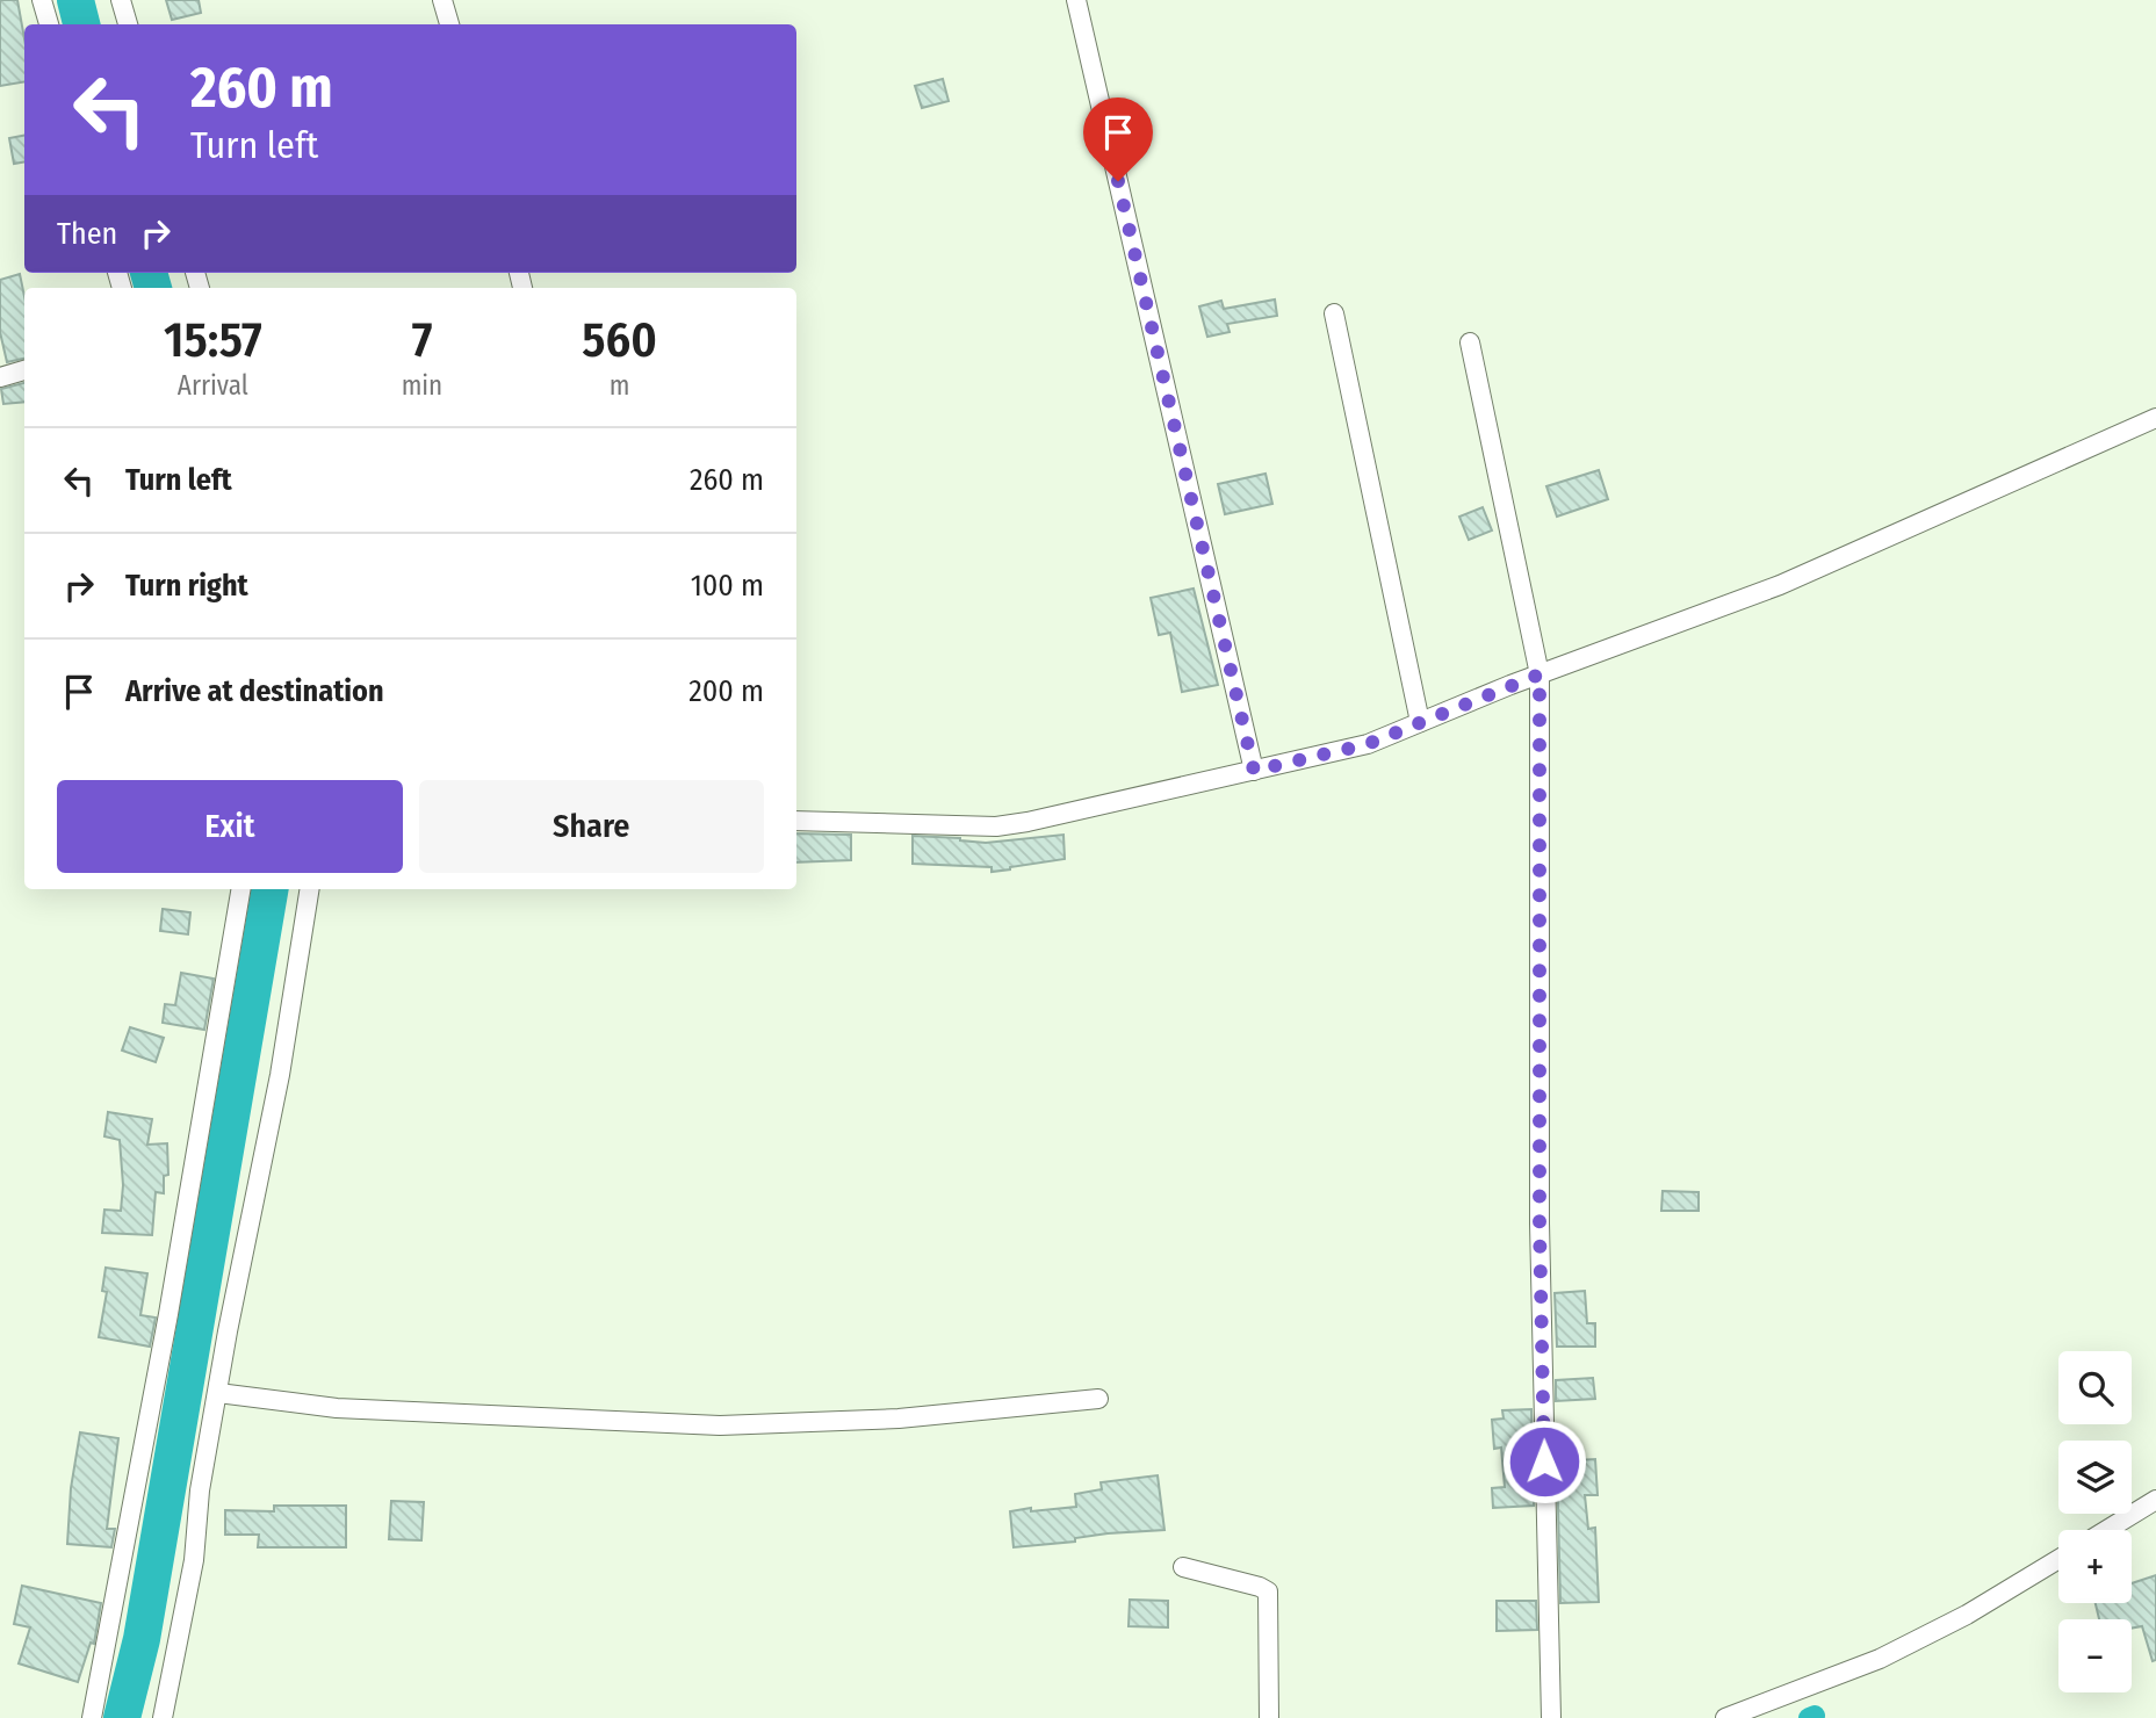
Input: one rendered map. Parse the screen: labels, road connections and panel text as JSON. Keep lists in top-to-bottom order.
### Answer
{
  "page": {
    "turn": ["260 m", "Turn left"],
    "then": "Then",
    "eta": [
      "15:57",
      "Arrival",
      "7",
      "min",
      "560",
      "m"
    ],
    "list": [
      {
        "name": "Turn left",
        "value": "260 m"
      },
      {
        "name": "Turn right",
        "value": "100 m"
      },
      {
        "name": "Arrive at destination",
        "value": "200 m"
      }
    ],
    "buttons": ["Exit", "Share"],
    "map_buttons": ["+", "−"]
  }
}
